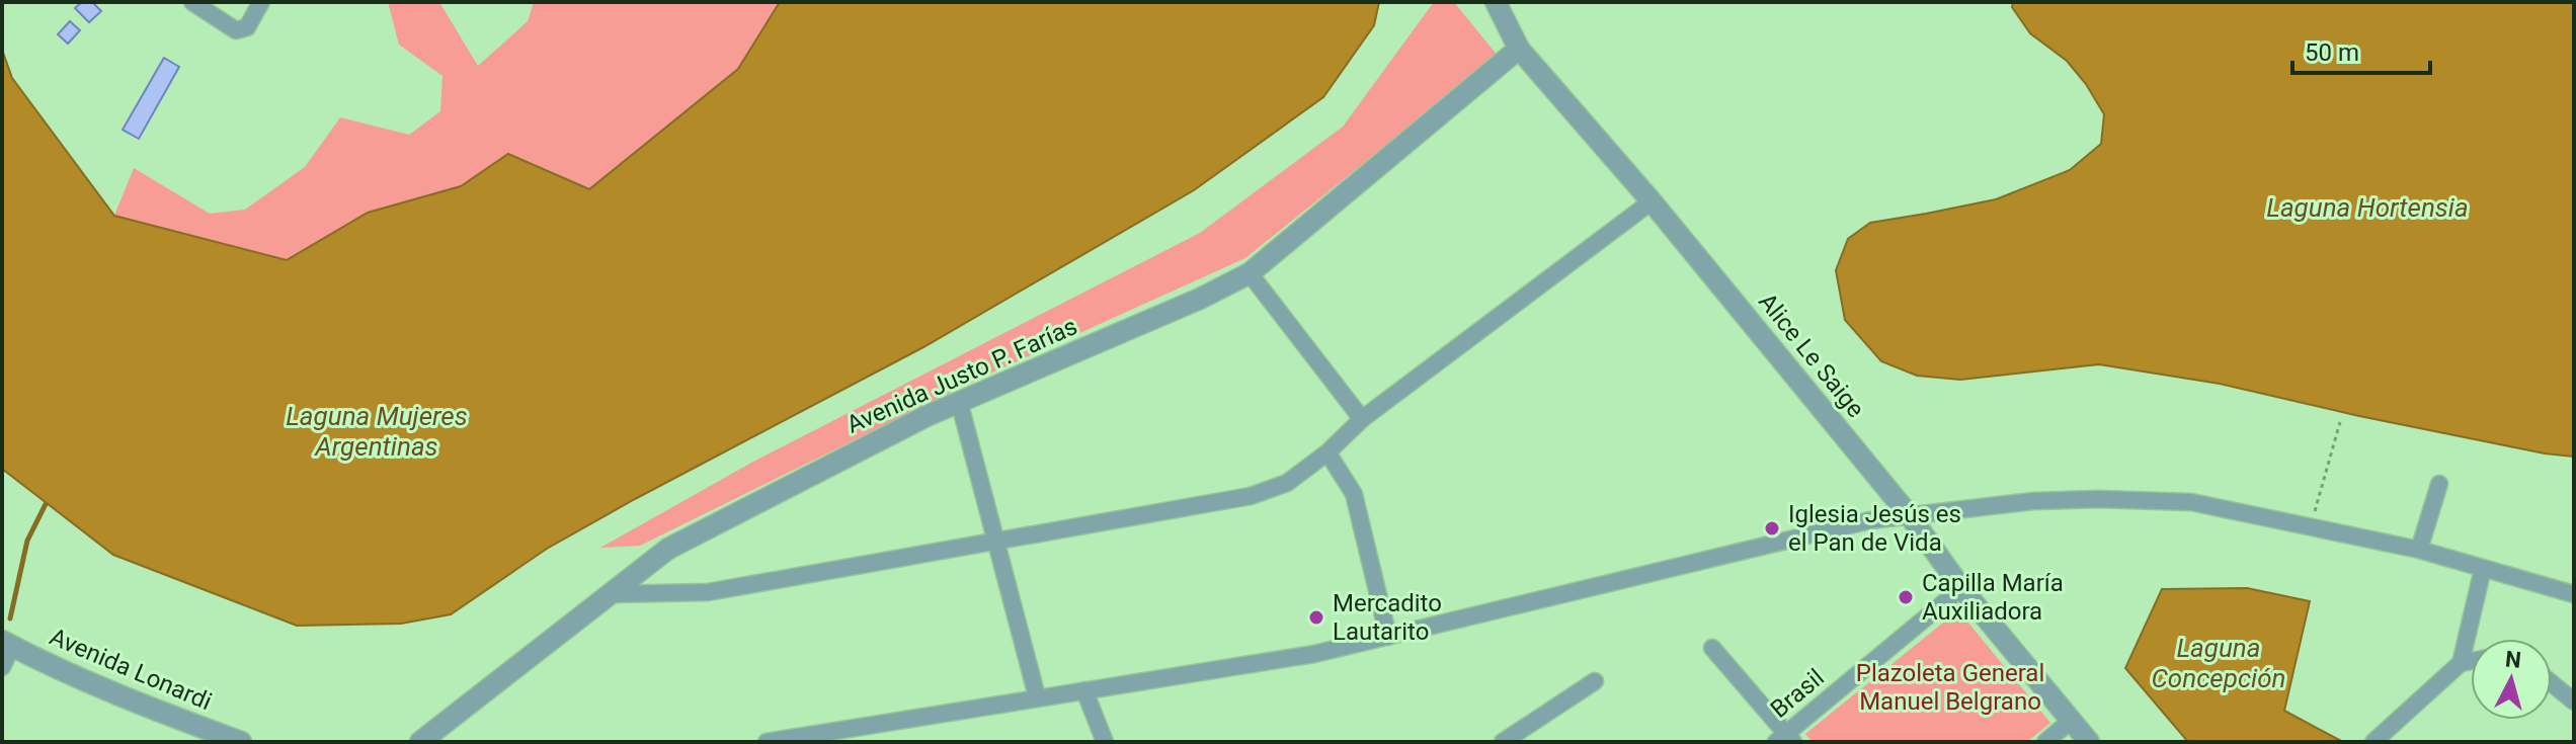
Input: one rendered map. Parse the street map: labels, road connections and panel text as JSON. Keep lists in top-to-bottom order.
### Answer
{
  "streets": {
    "street": [
      "Alice Le Saige",
      "Avenida Justo P. Farías",
      "Avenida Lonardi",
      "Brasil"
    ]
  },
  "crossings": [
    ["Alice Le Saige", "Avenida Justo P. Farías"],
    ["Alice Le Saige", "Brasil"]
  ],
  "water": ["Laguna Hortensia", "Laguna Mujeres Argentinas", "Laguna Concepción"],
  "parks": ["Plazoleta General Manuel Belgrano"],
  "places": ["Iglesia Jesús es el Pan de Vida", "Capilla María Auxiliadora", "Mercadito Lautarito"],
  "scale_bar": "50 m",
  "north": "top"
}
